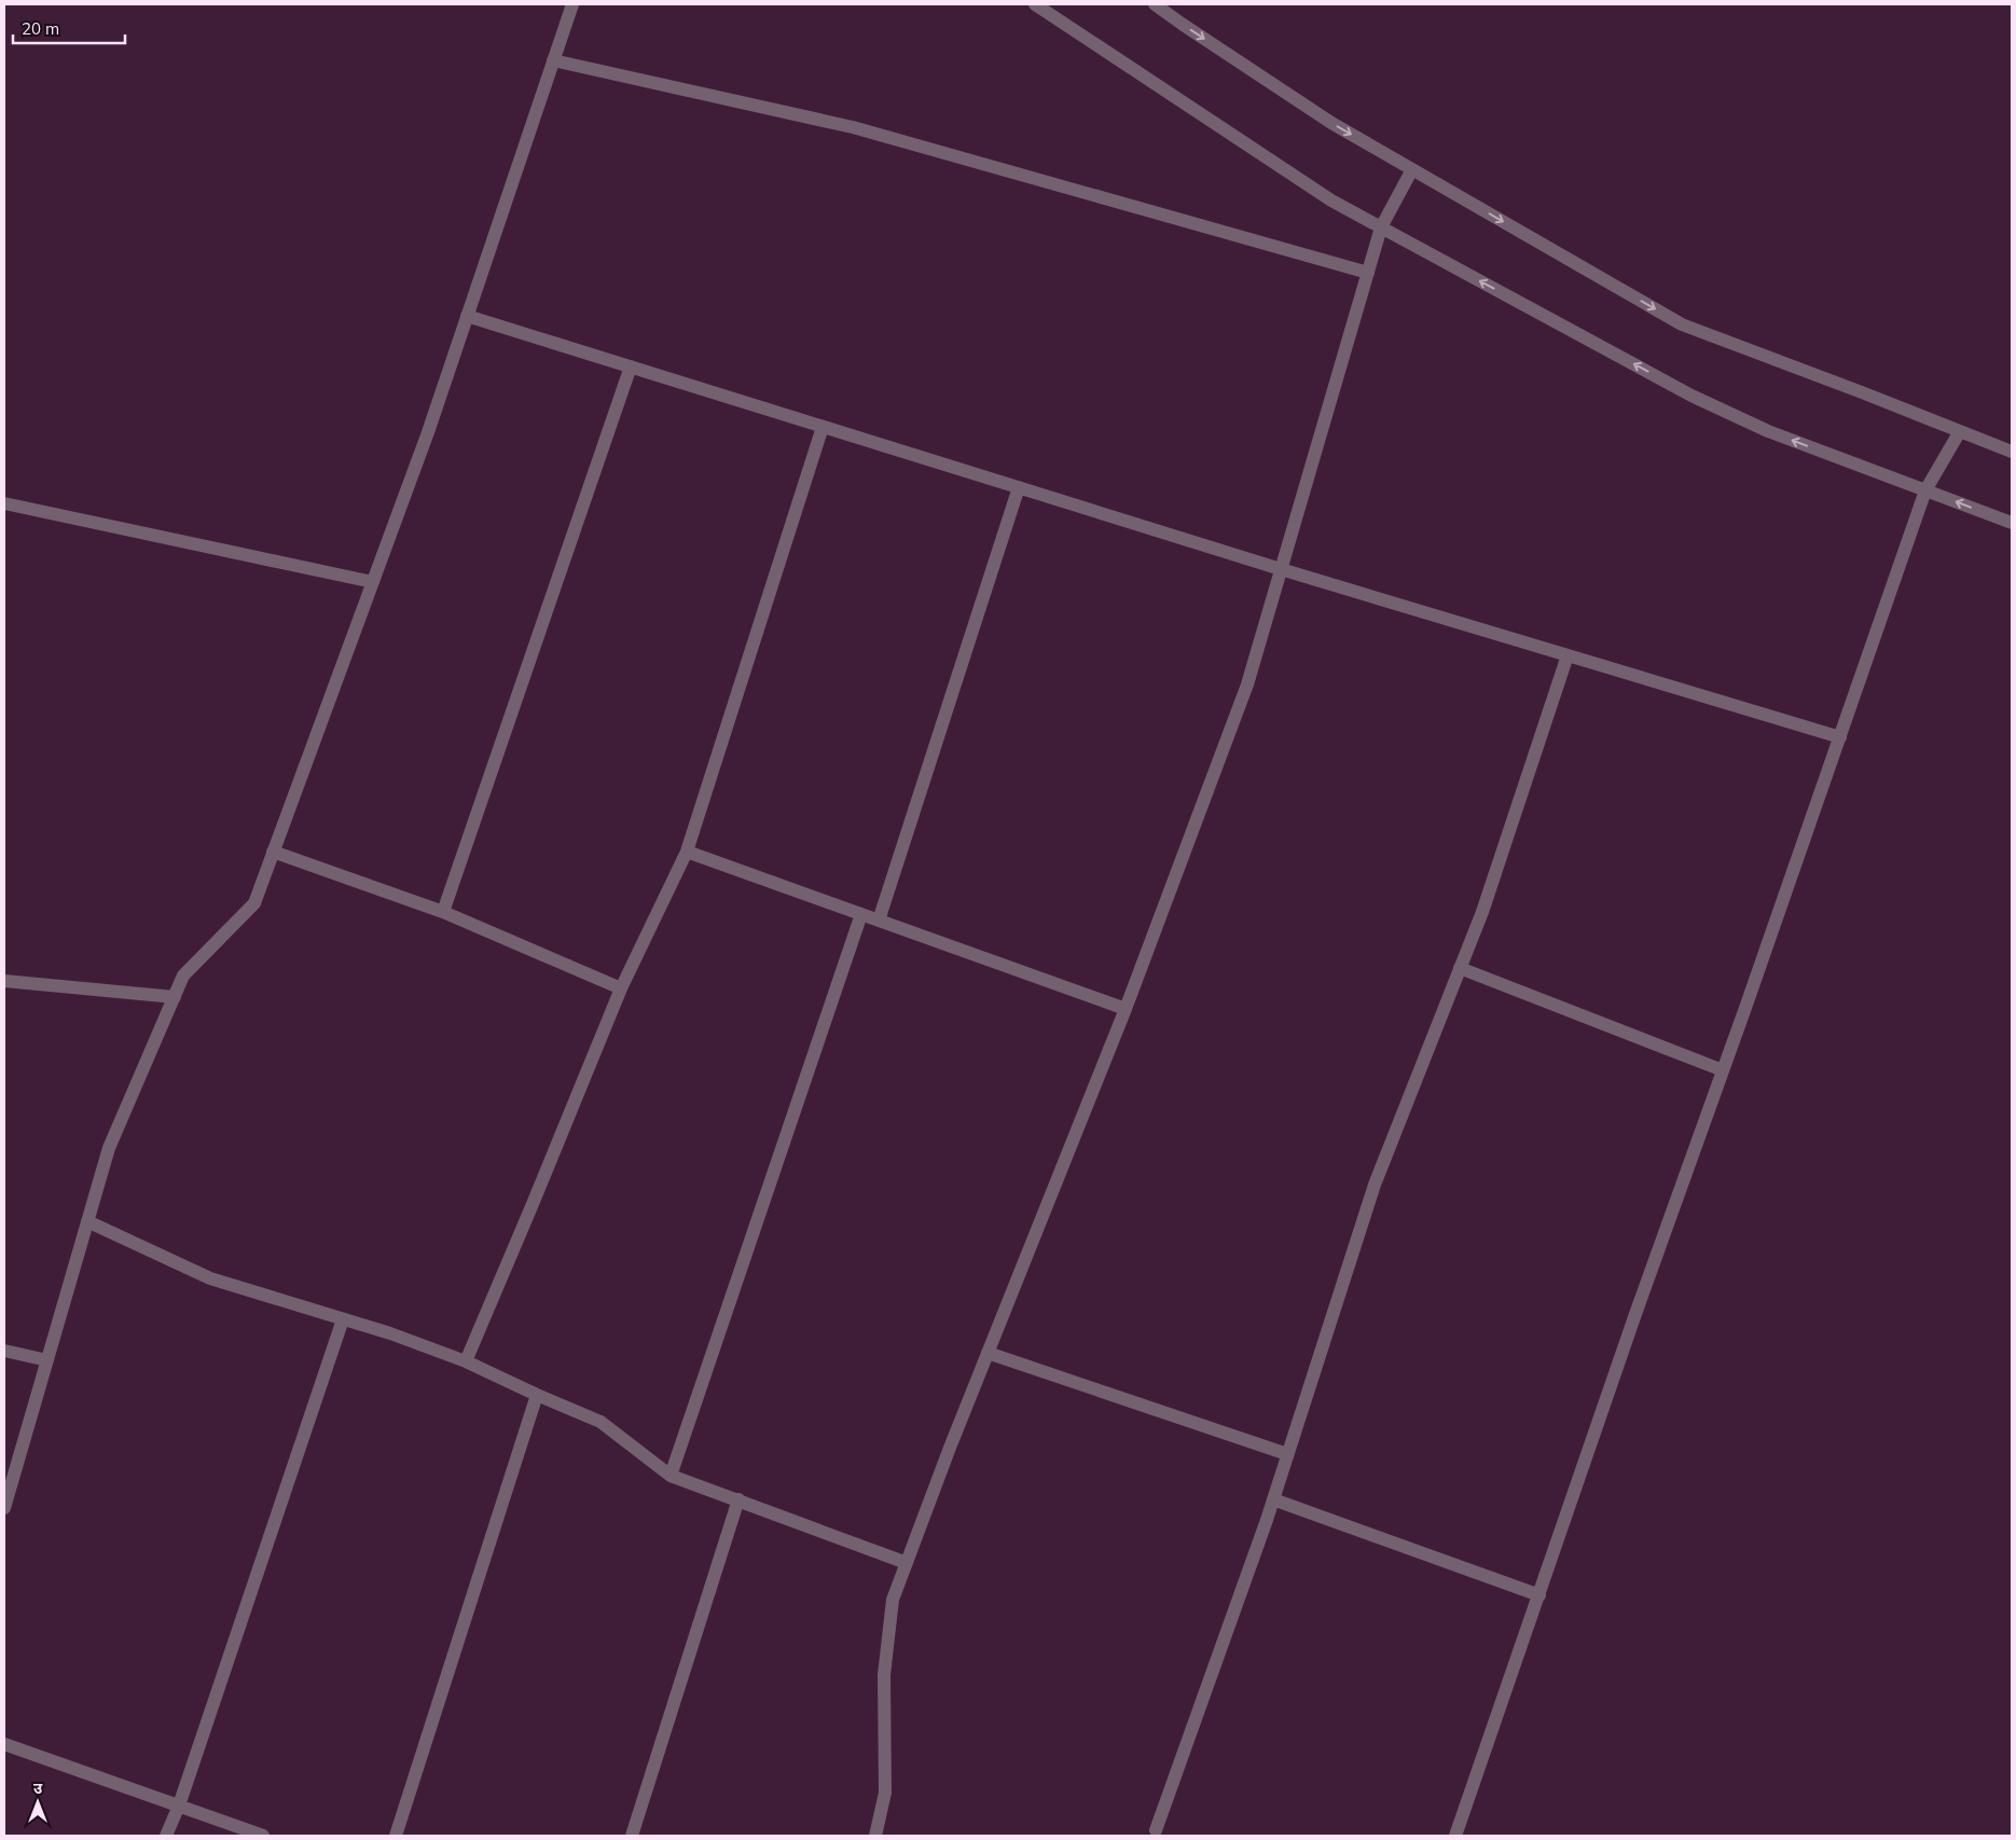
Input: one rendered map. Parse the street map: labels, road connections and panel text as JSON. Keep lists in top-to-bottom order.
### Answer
{
  "scale_bar": "20 m",
  "north": "top"
}
